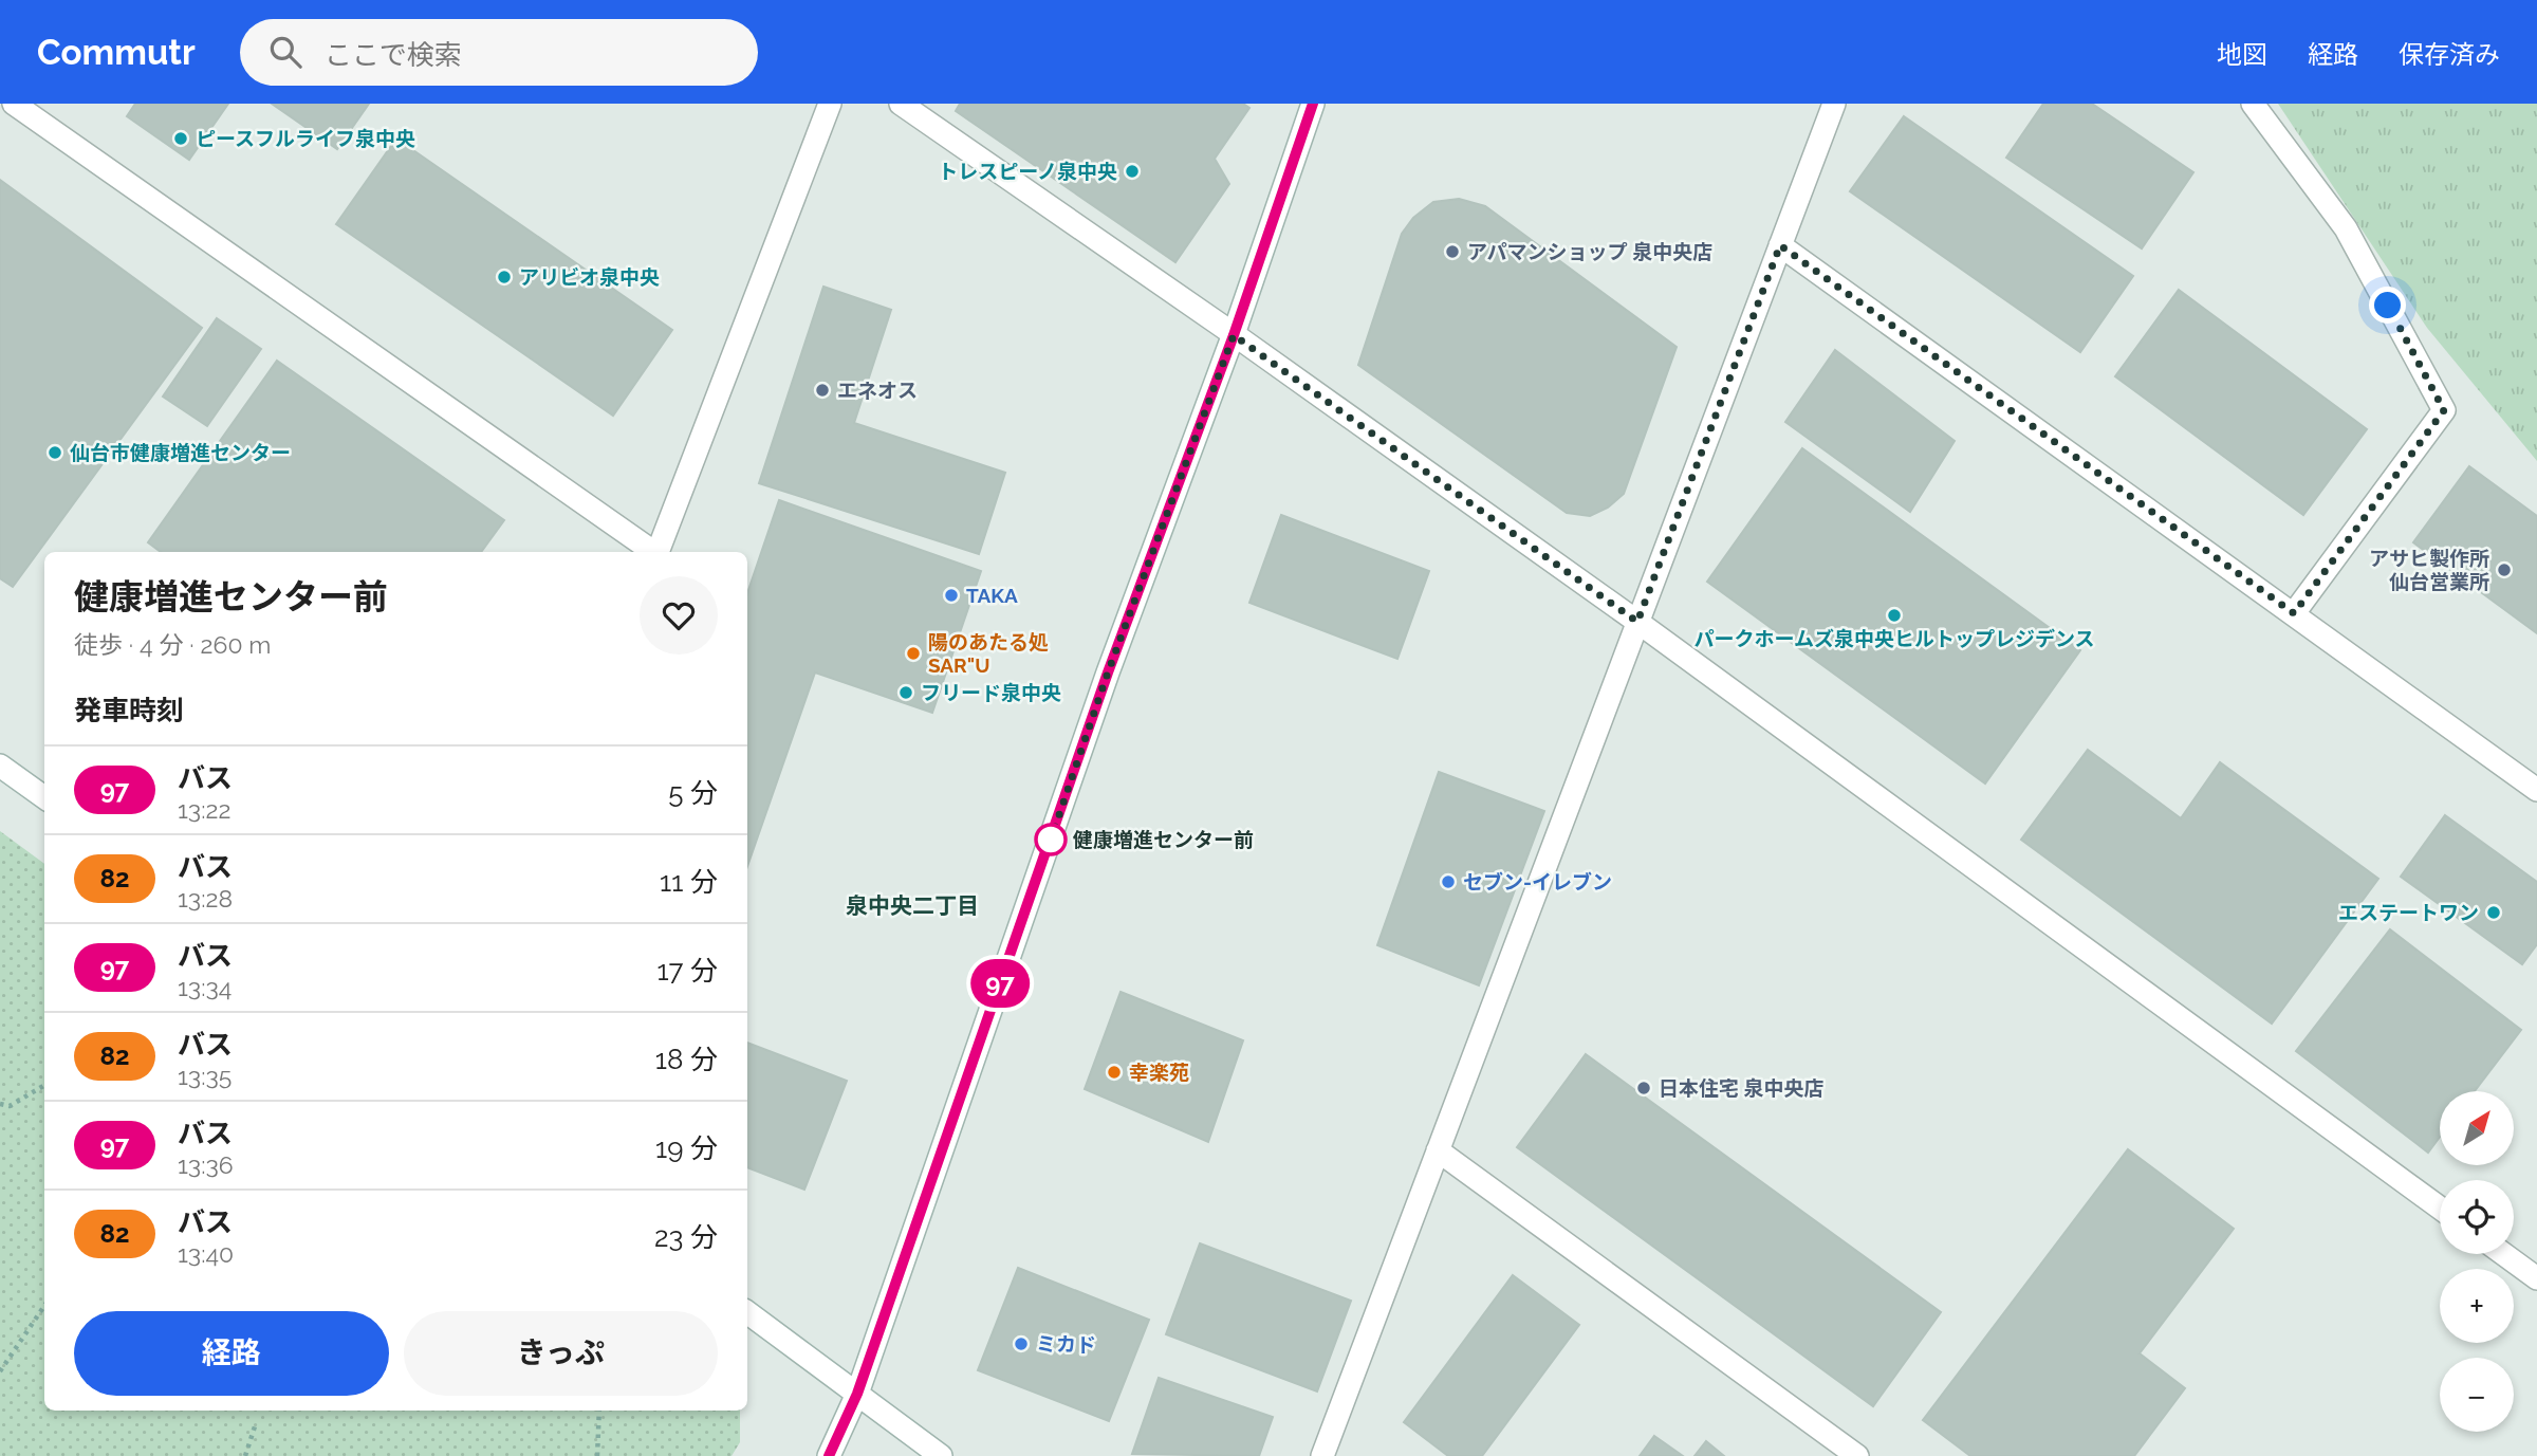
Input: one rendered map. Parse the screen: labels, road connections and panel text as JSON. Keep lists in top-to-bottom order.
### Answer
{
  "districts": ["泉中央二丁目"],
  "places": [
    "ピースフルライフ泉中央",
    "トレスピーノ泉中央",
    "アパマンショップ 泉中央店",
    "アリビオ泉中央",
    "エネオス",
    "仙台市健康増進センター",
    "アサヒ製作所 仙台営業所",
    "TAKA",
    "パークホームズ泉中央ヒルトップレジデンス",
    "陽のあたる処 SAR\"U",
    "フリード泉中央",
    "健康増進センター前",
    "セブン-イレブン",
    "エステートワン",
    "幸楽苑",
    "日本住宅 泉中央店",
    "ミカド"
  ],
  "lines": ["bus line 97"],
  "north": "top right",
  "page": {
    "header": "Commutr",
    "search": "ここで検索",
    "nav": ["地図", "経路", "保存済み"],
    "on_map": "97",
    "heading": [
      ["健康増進センター前", "徒歩 · 4 分 · 260 m"],
      "発車時刻"
    ],
    "list": [
      {
        "mark": "97",
        "name": "バス",
        "note": "13:22",
        "value": "5 分"
      },
      {
        "mark": "82",
        "name": "バス",
        "note": "13:28",
        "value": "11 分"
      },
      {
        "mark": "97",
        "name": "バス",
        "note": "13:34",
        "value": "17 分"
      },
      {
        "mark": "82",
        "name": "バス",
        "note": "13:35",
        "value": "18 分"
      },
      {
        "mark": "97",
        "name": "バス",
        "note": "13:36",
        "value": "19 分"
      },
      {
        "mark": "82",
        "name": "バス",
        "note": "13:40",
        "value": "23 分"
      }
    ],
    "map_buttons": ["+", "−"],
    "buttons": ["経路", "きっぷ"]
  }
}
